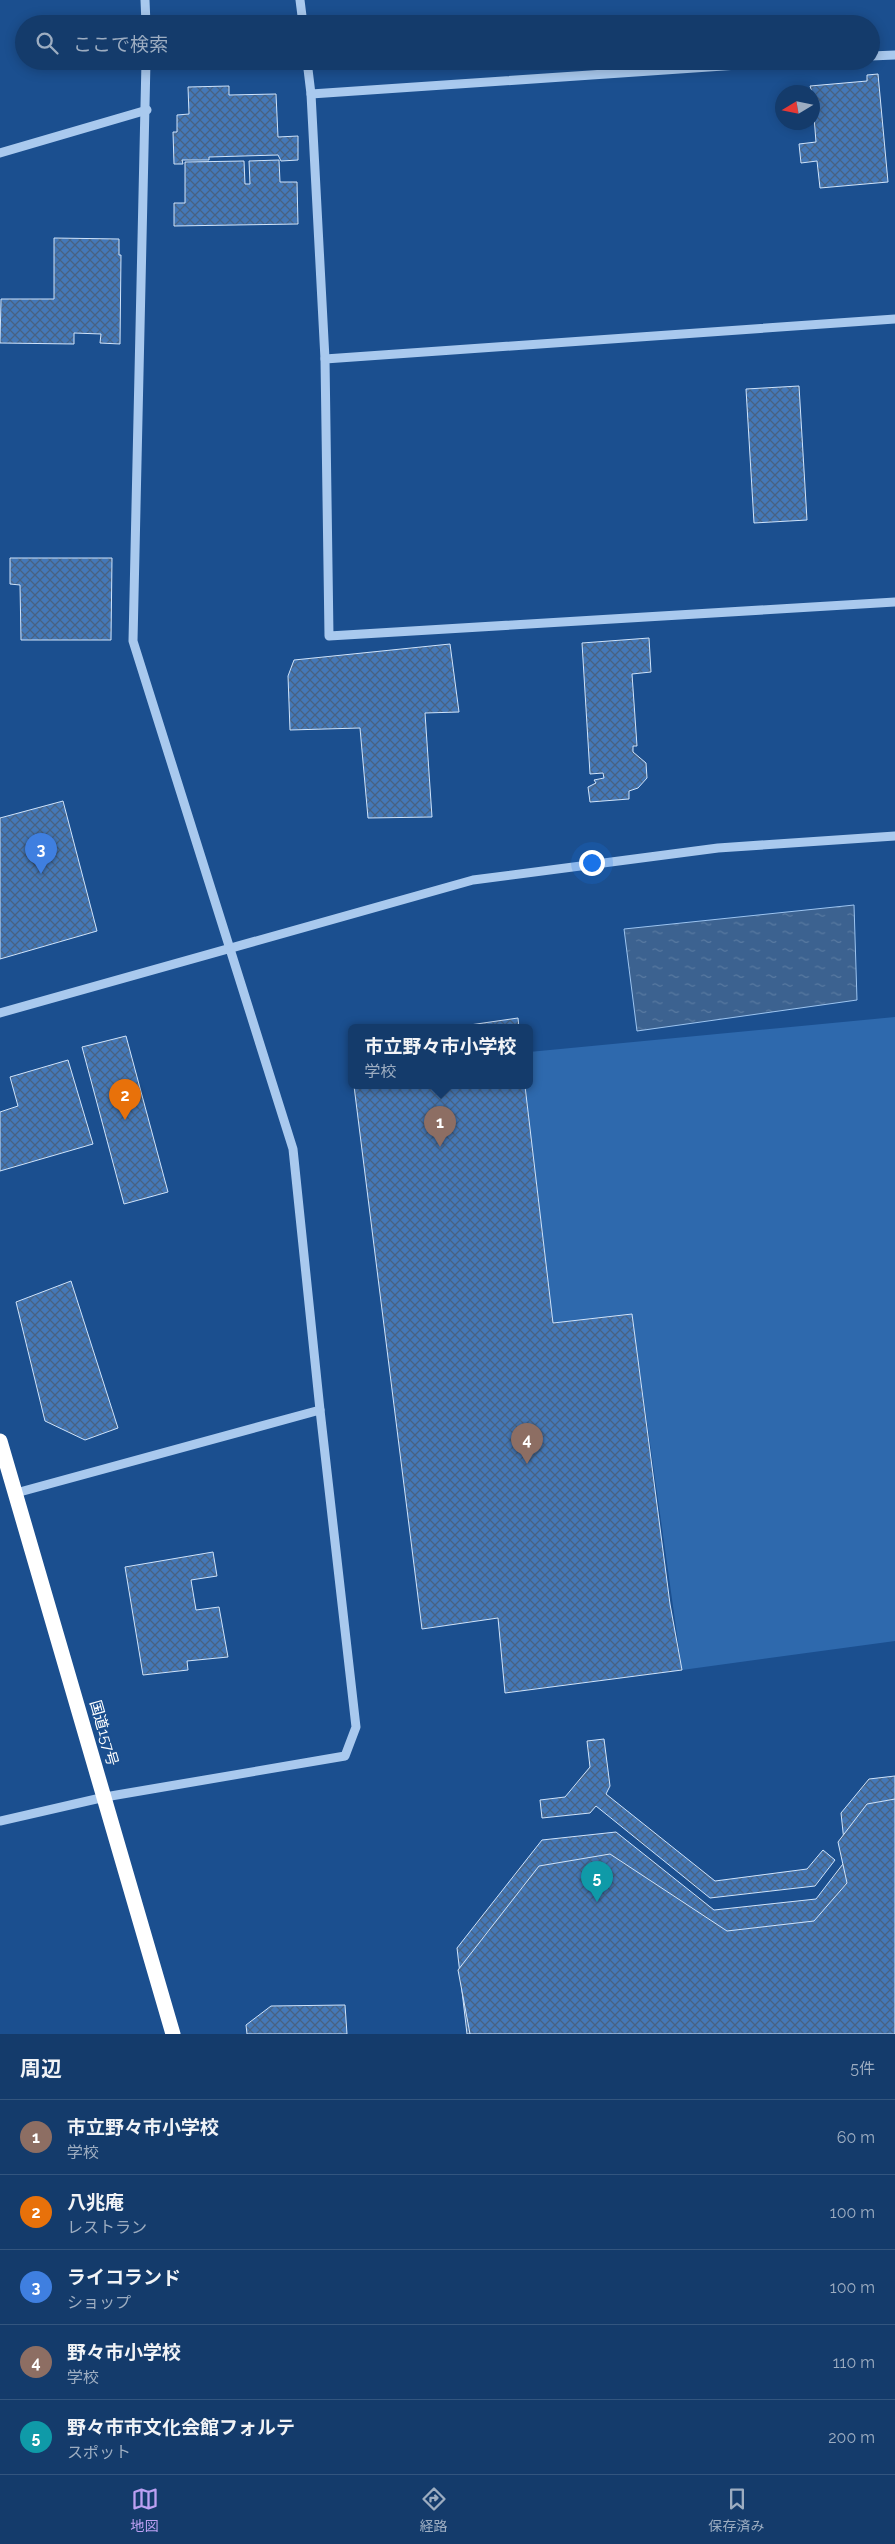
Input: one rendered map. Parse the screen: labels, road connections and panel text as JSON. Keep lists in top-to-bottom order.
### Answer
{
  "streets": {
    "highway": ["国道157号"]
  },
  "north": "left",
  "page": {
    "search": "ここで検索",
    "pins": [
      "3",
      "2",
      "1",
      "4",
      "5"
    ],
    "popup": ["市立野々市小学校", "学校"],
    "heading": ["周辺", "5件"],
    "list": [
      {
        "mark": "1",
        "name": "市立野々市小学校",
        "note": "学校",
        "value": "60 m"
      },
      {
        "mark": "2",
        "name": "八兆庵",
        "note": "レストラン",
        "value": "100 m"
      },
      {
        "mark": "3",
        "name": "ライコランド",
        "note": "ショップ",
        "value": "100 m"
      },
      {
        "mark": "4",
        "name": "野々市小学校",
        "note": "学校",
        "value": "110 m"
      },
      {
        "mark": "5",
        "name": "野々市市文化会館フォルテ",
        "note": "スポット",
        "value": "200 m"
      }
    ],
    "nav": ["地図", "経路", "保存済み"]
  }
}
